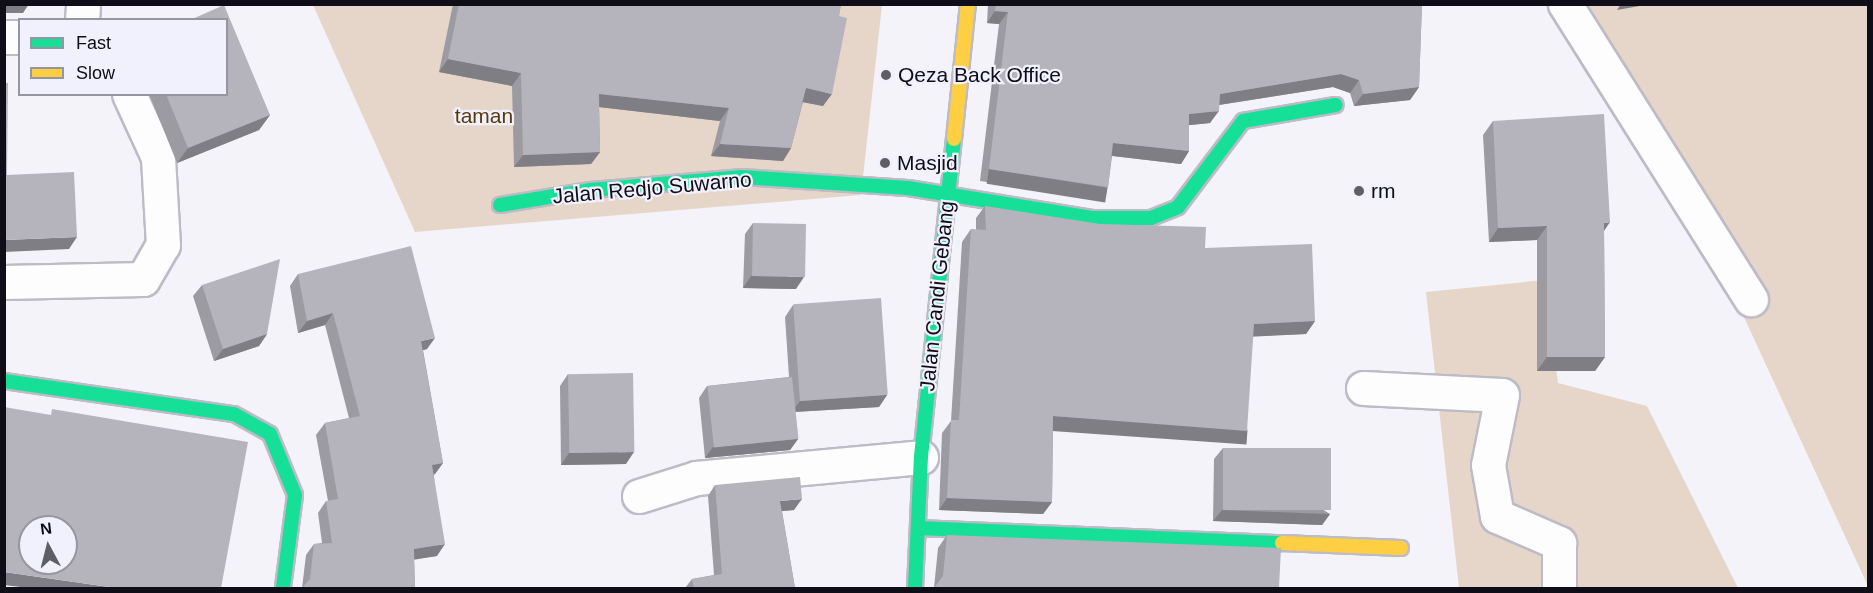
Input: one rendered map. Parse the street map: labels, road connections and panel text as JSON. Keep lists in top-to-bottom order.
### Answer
{
  "streets": {
    "street": ["Jalan Redjo Suwarno", "Jalan Candi Gebang"]
  },
  "crossings": [
    ["Jalan Redjo Suwarno", "Jalan Candi Gebang"]
  ],
  "parks": ["taman"],
  "places": ["Qeza Back Office", "Masjid", "rm"],
  "legend": ["Fast", "Slow"],
  "north": "top"
}
